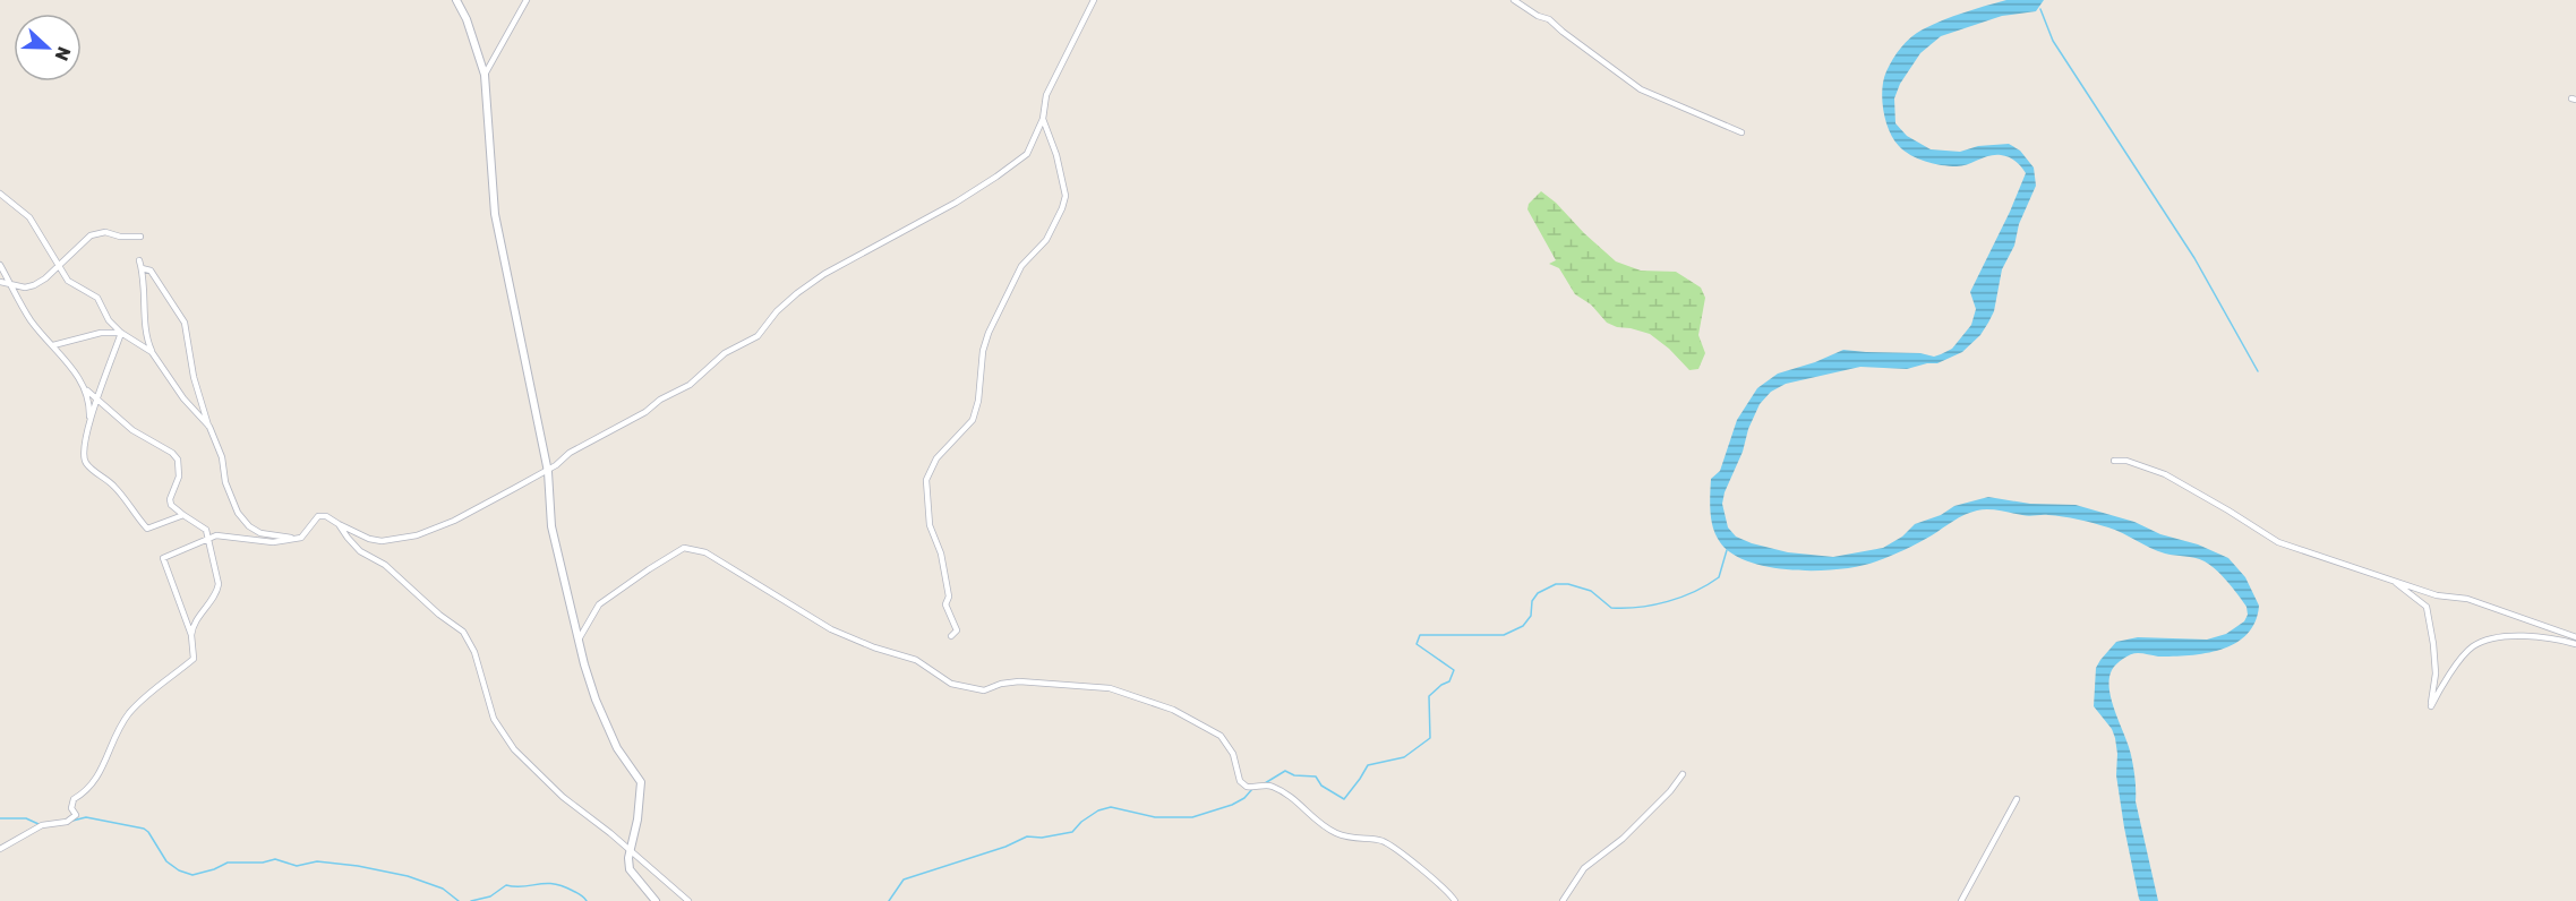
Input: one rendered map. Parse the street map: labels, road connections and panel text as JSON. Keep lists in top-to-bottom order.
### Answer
{
  "north": "right"
}
